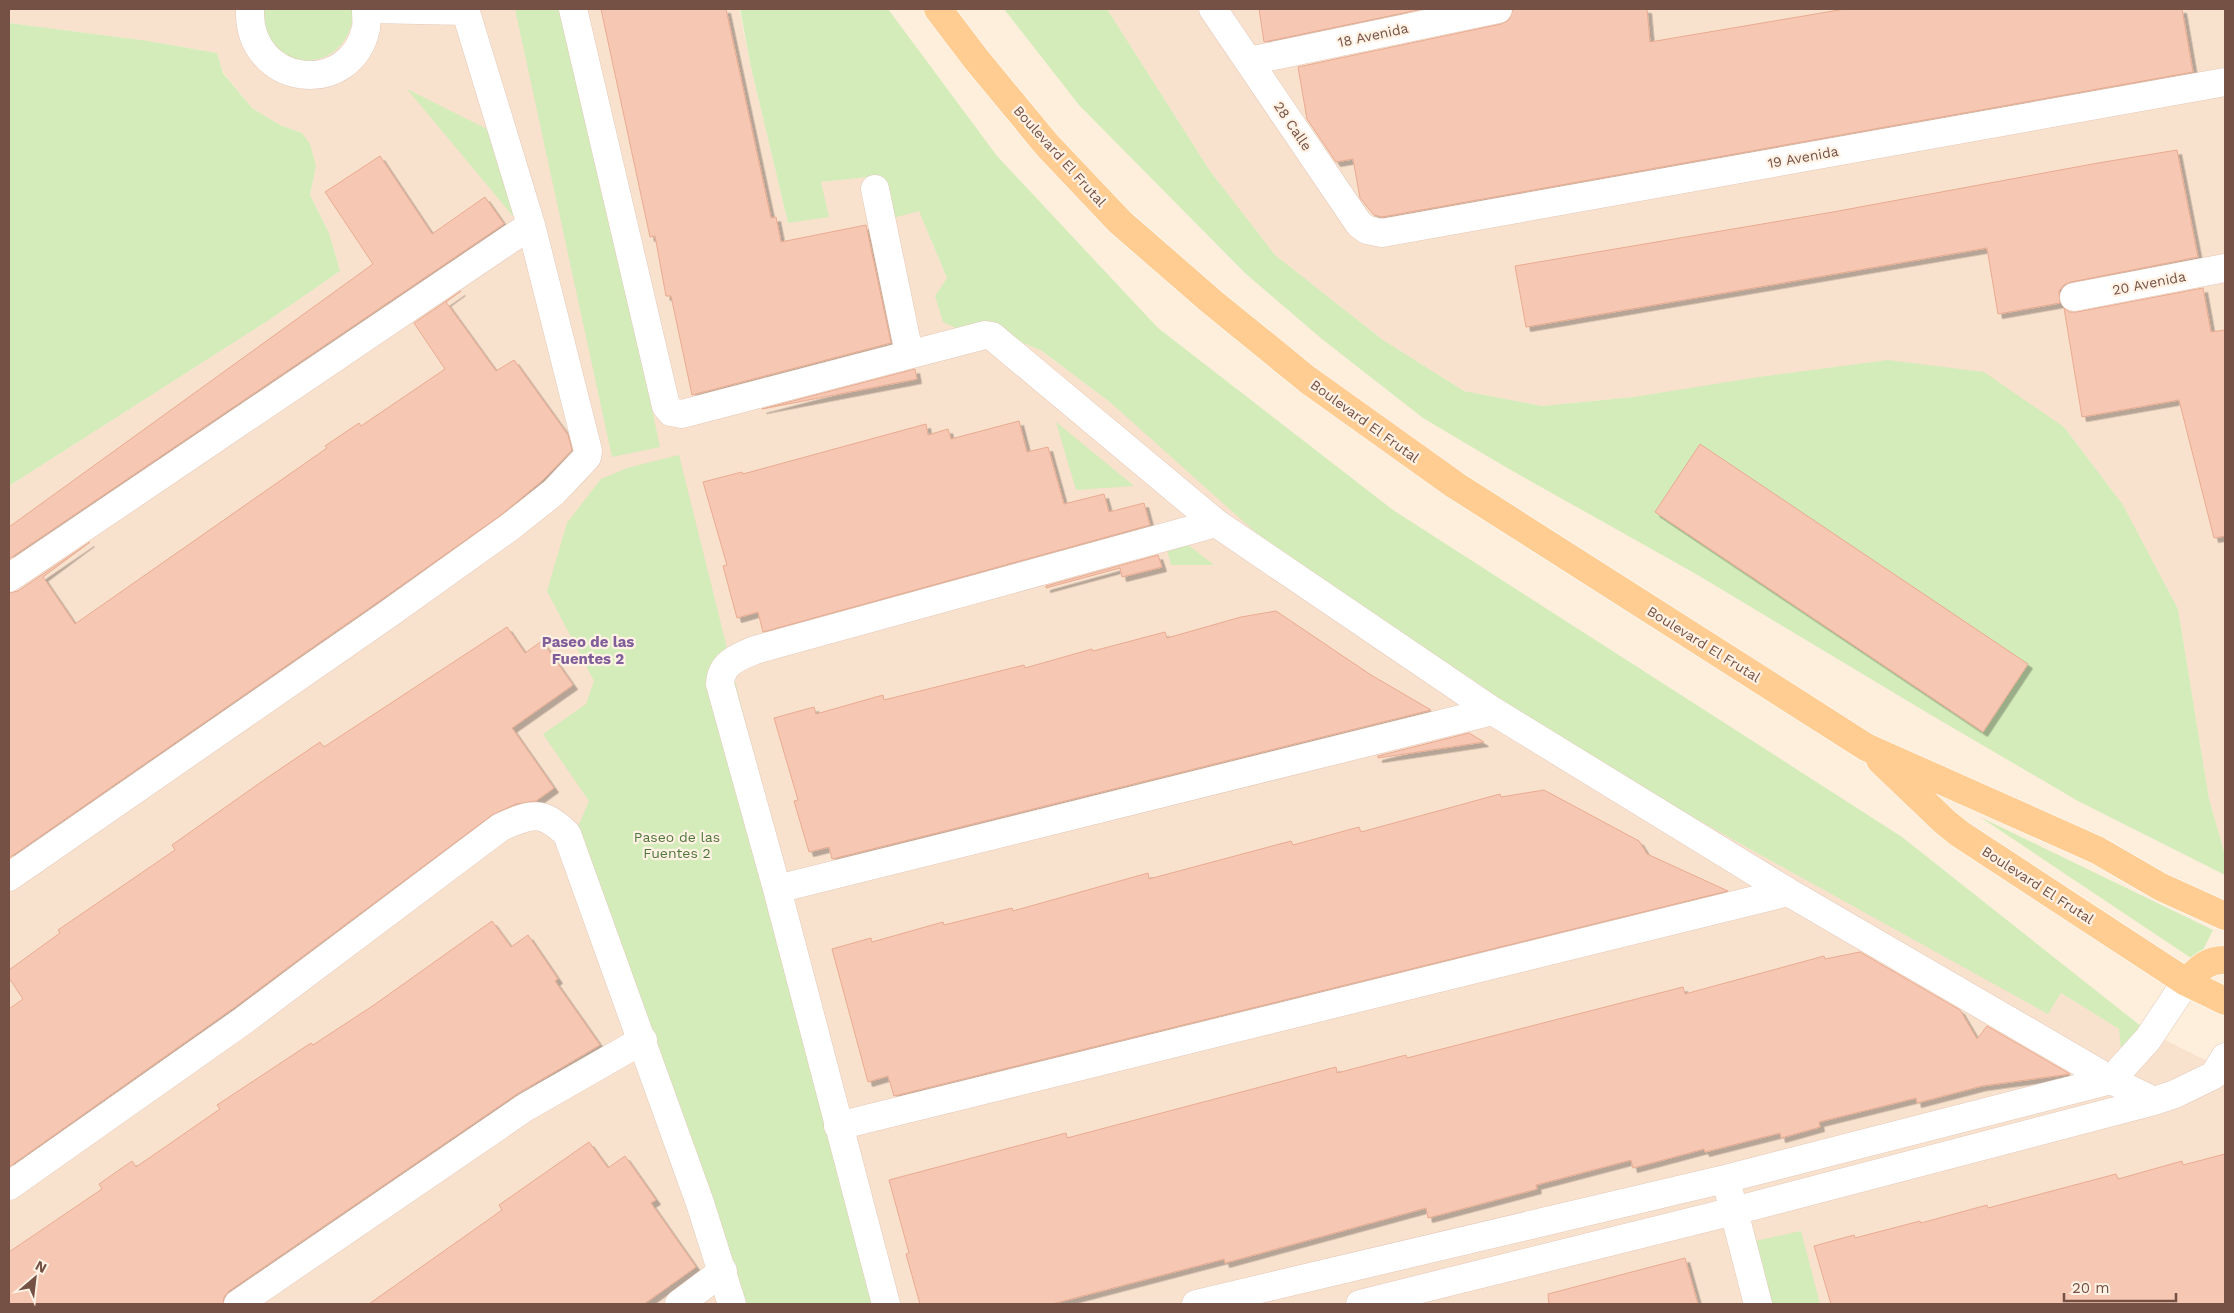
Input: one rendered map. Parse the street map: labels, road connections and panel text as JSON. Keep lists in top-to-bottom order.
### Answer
{
  "streets": {
    "main road": ["Boulevard El Frutal"],
    "street": [
      "18 Avenida",
      "28 Calle",
      "19 Avenida",
      "20 Avenida"
    ]
  },
  "crossings": [
    ["18 Avenida", "28 Calle"],
    ["28 Calle", "19 Avenida"]
  ],
  "districts": ["Paseo de las Fuentes 2"],
  "parks": ["Paseo de las Fuentes 2"],
  "scale_bar": "20 m",
  "north": "top right"
}
